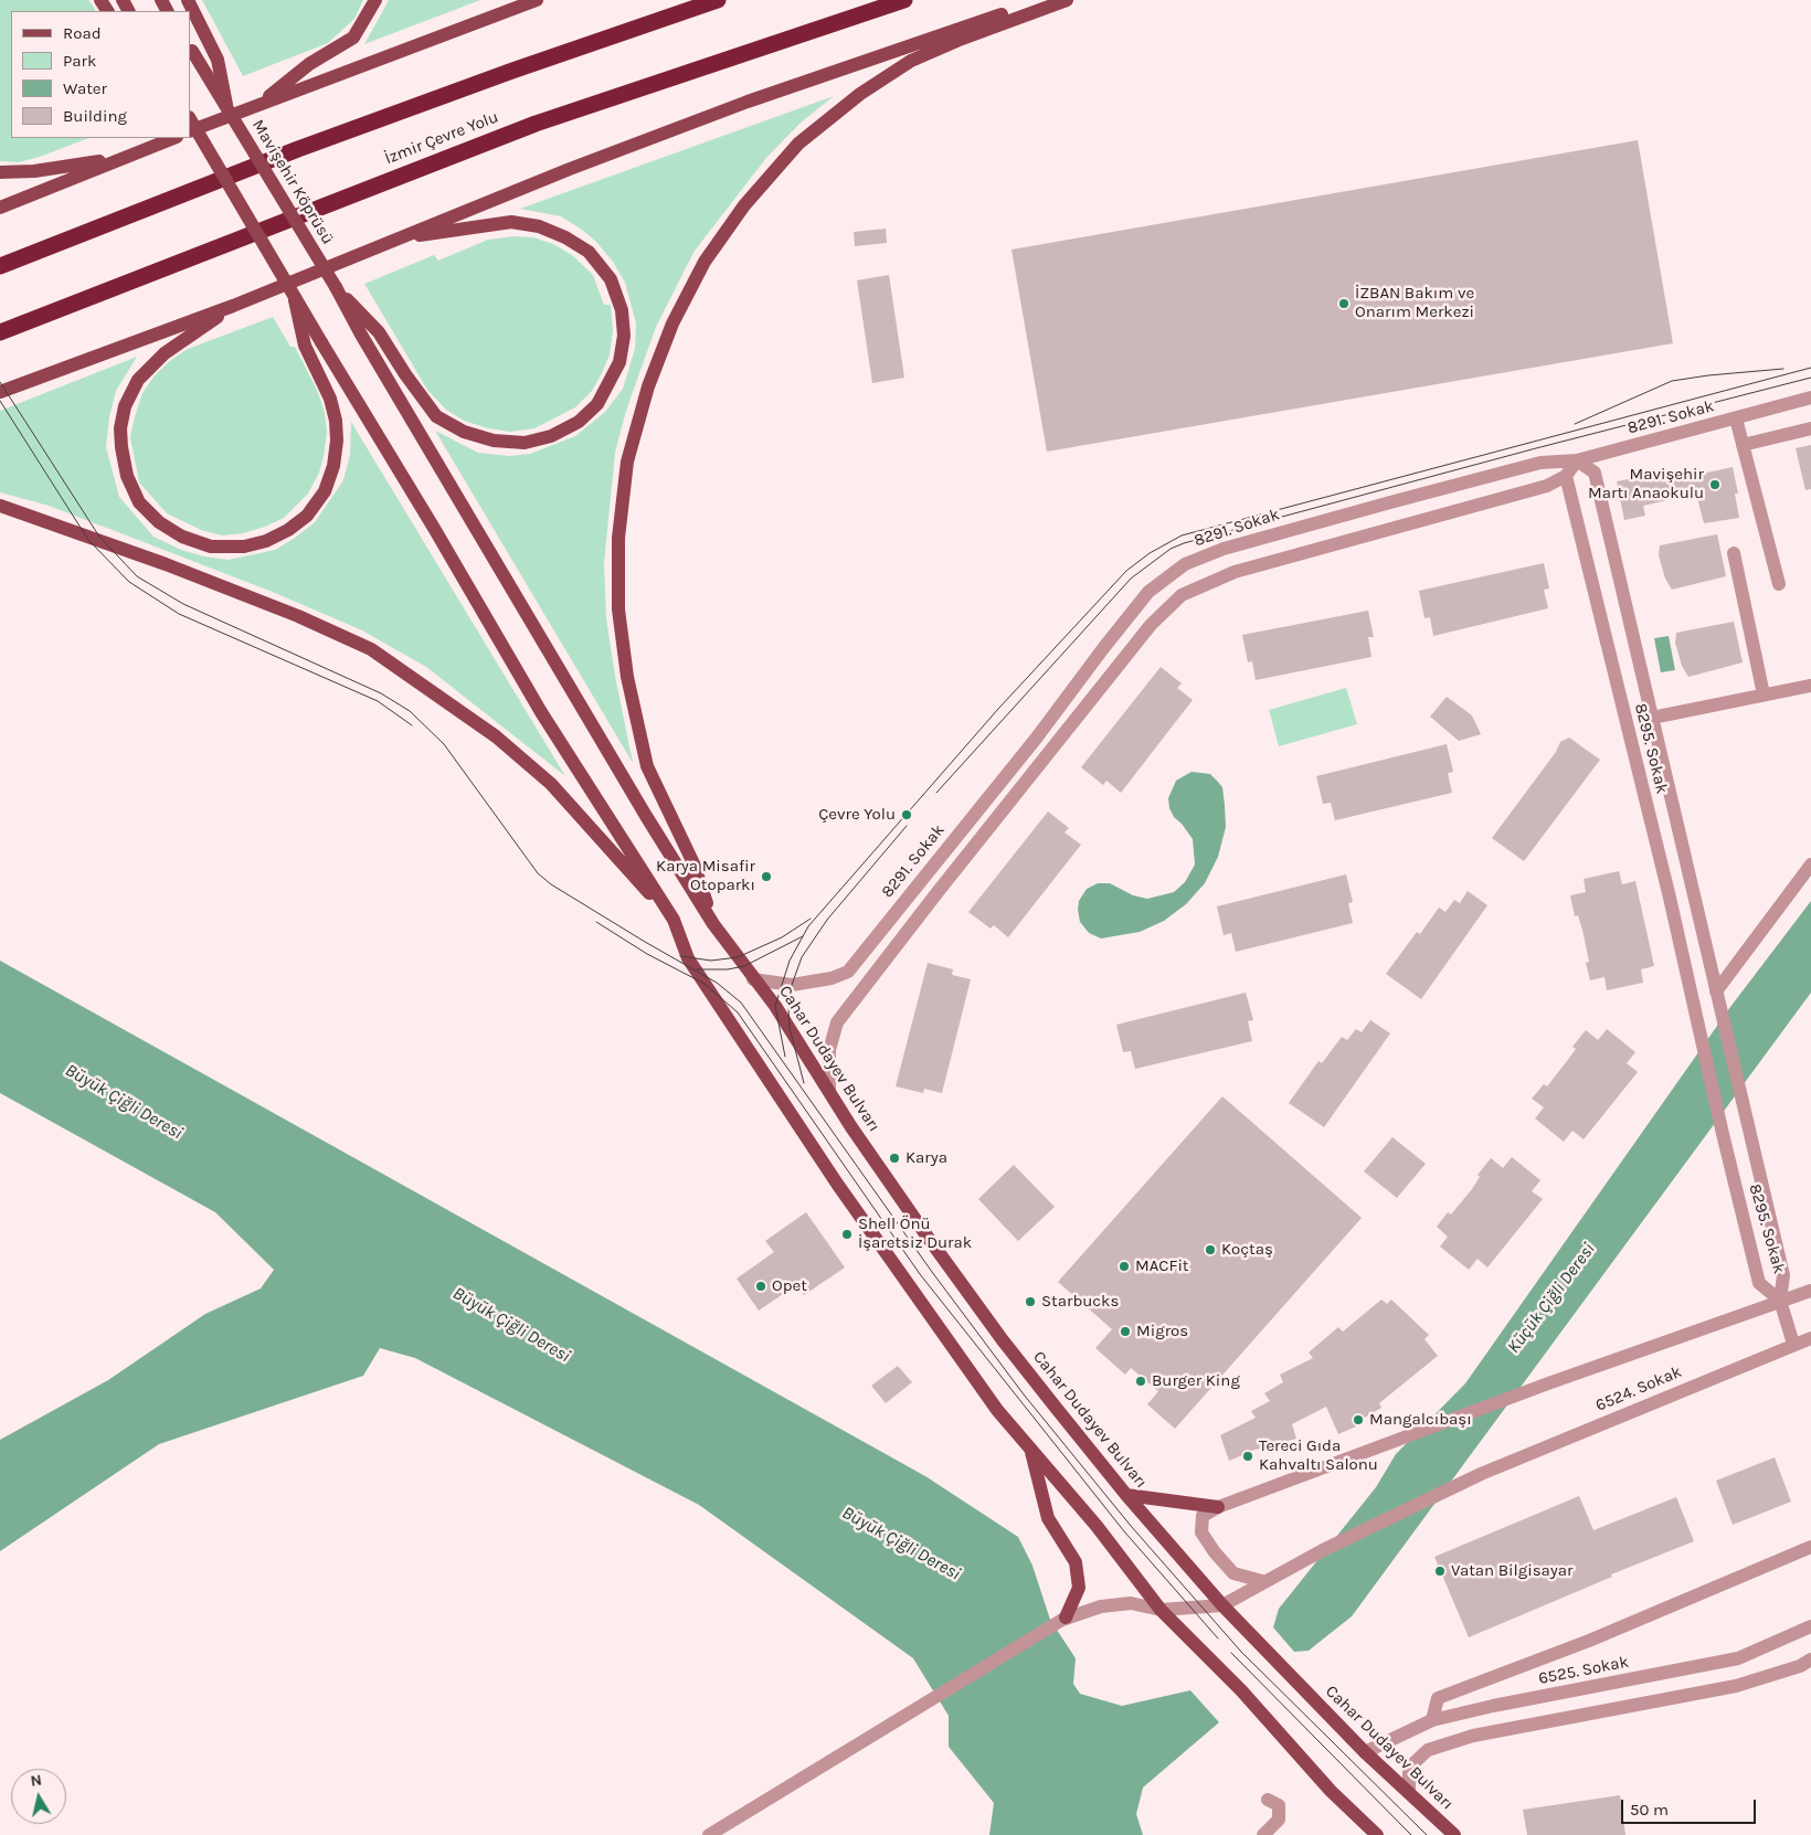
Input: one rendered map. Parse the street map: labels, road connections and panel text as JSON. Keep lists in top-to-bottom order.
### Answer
{
  "streets": {
    "highway": ["İzmir Çevre Yolu"],
    "main road": ["Mavişehir Köprüsü", "Cahar Dudayev Bulvarı"],
    "street": [
      "8291. Sokak",
      "8295. Sokak",
      "6524. Sokak",
      "6525. Sokak"
    ]
  },
  "crossings": [
    ["Mavişehir Köprüsü", "Cahar Dudayev Bulvarı"],
    ["8291. Sokak", "8295. Sokak"],
    ["8291. Sokak", "Cahar Dudayev Bulvarı"],
    ["8295. Sokak", "6524. Sokak"],
    ["Cahar Dudayev Bulvarı", "6524. Sokak"],
    ["Cahar Dudayev Bulvarı", "6525. Sokak"]
  ],
  "water": ["Büyük Çiğli Deresi", "Küçük Çiğli Deresi"],
  "places": [
    "İZBAN Bakım ve Onarım Merkezi",
    "Mavişehir Martı Anaokulu",
    "Çevre Yolu",
    "Karya Misafir Otoparkı",
    "Karya",
    "Shell Önü İşaretsiz Durak",
    "Koçtaş",
    "MACFit",
    "Opet",
    "Starbucks",
    "Migros",
    "Burger King",
    "Mangalcıbaşı",
    "Tereci Gıda Kahvaltı Salonu",
    "Vatan Bilgisayar"
  ],
  "legend": [
    "Road",
    "Park",
    "Water",
    "Building"
  ],
  "scale_bar": "50 m",
  "north": "top"
}
